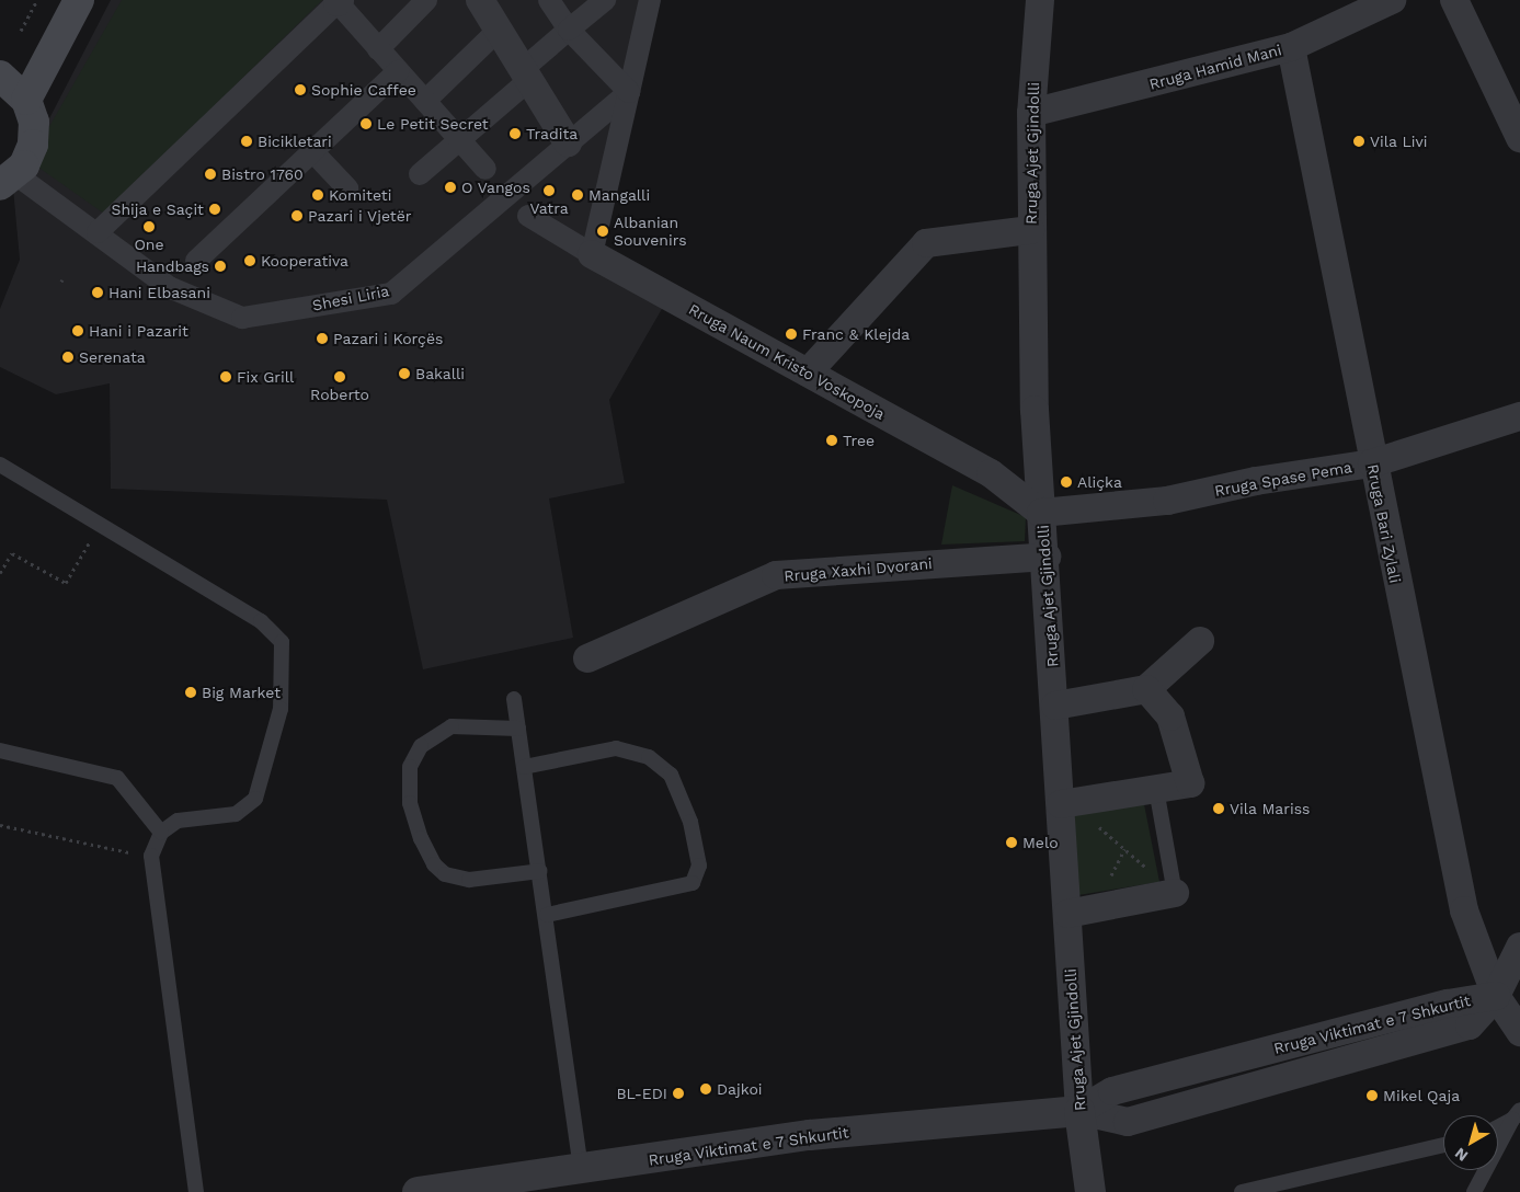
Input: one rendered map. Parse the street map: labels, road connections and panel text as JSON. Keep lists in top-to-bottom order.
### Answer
{
  "streets": {
    "street": [
      "Rruga Hamid Mani",
      "Rruga Ajet Gjindolli",
      "Shesi Liria",
      "Rruga Naum Kristo Voskopoja",
      "Rruga Spase Pema",
      "Rruga Bari Zylali",
      "Rruga Xaxhi Dvorani",
      "Rruga Viktimat e 7 Shkurtit"
    ]
  },
  "crossings": [
    ["Rruga Hamid Mani", "Rruga Ajet Gjindolli"],
    ["Rruga Hamid Mani", "Rruga Bari Zylali"],
    ["Rruga Ajet Gjindolli", "Rruga Naum Kristo Voskopoja"],
    ["Rruga Ajet Gjindolli", "Rruga Spase Pema"],
    ["Rruga Ajet Gjindolli", "Rruga Xaxhi Dvorani"],
    ["Rruga Ajet Gjindolli", "Rruga Viktimat e 7 Shkurtit"],
    ["Rruga Naum Kristo Voskopoja", "Rruga Spase Pema"],
    ["Rruga Spase Pema", "Rruga Bari Zylali"],
    ["Rruga Bari Zylali", "Rruga Viktimat e 7 Shkurtit"]
  ],
  "places": [
    "Sophie Caffee",
    "Le Petit Secret",
    "Tradita",
    "Bicikletari",
    "Vila Livi",
    "Bistro 1760",
    "O Vangos",
    "Vatra",
    "Komiteti",
    "Mangalli",
    "Shija e Saçit",
    "Pazari i Vjetër",
    "One",
    "Albanian Souvenirs",
    "Kooperativa",
    "Handbags",
    "Hani Elbasani",
    "Hani i Pazarit",
    "Franc & Klejda",
    "Pazari i Korçës",
    "Serenata",
    "Bakalli",
    "Fix Grill",
    "Roberto",
    "Tree",
    "Aliçka",
    "Big Market",
    "Vila Mariss",
    "Melo",
    "Dajkoi",
    "BL-EDI",
    "Mikel Qaja"
  ],
  "north": "bottom left"
}
